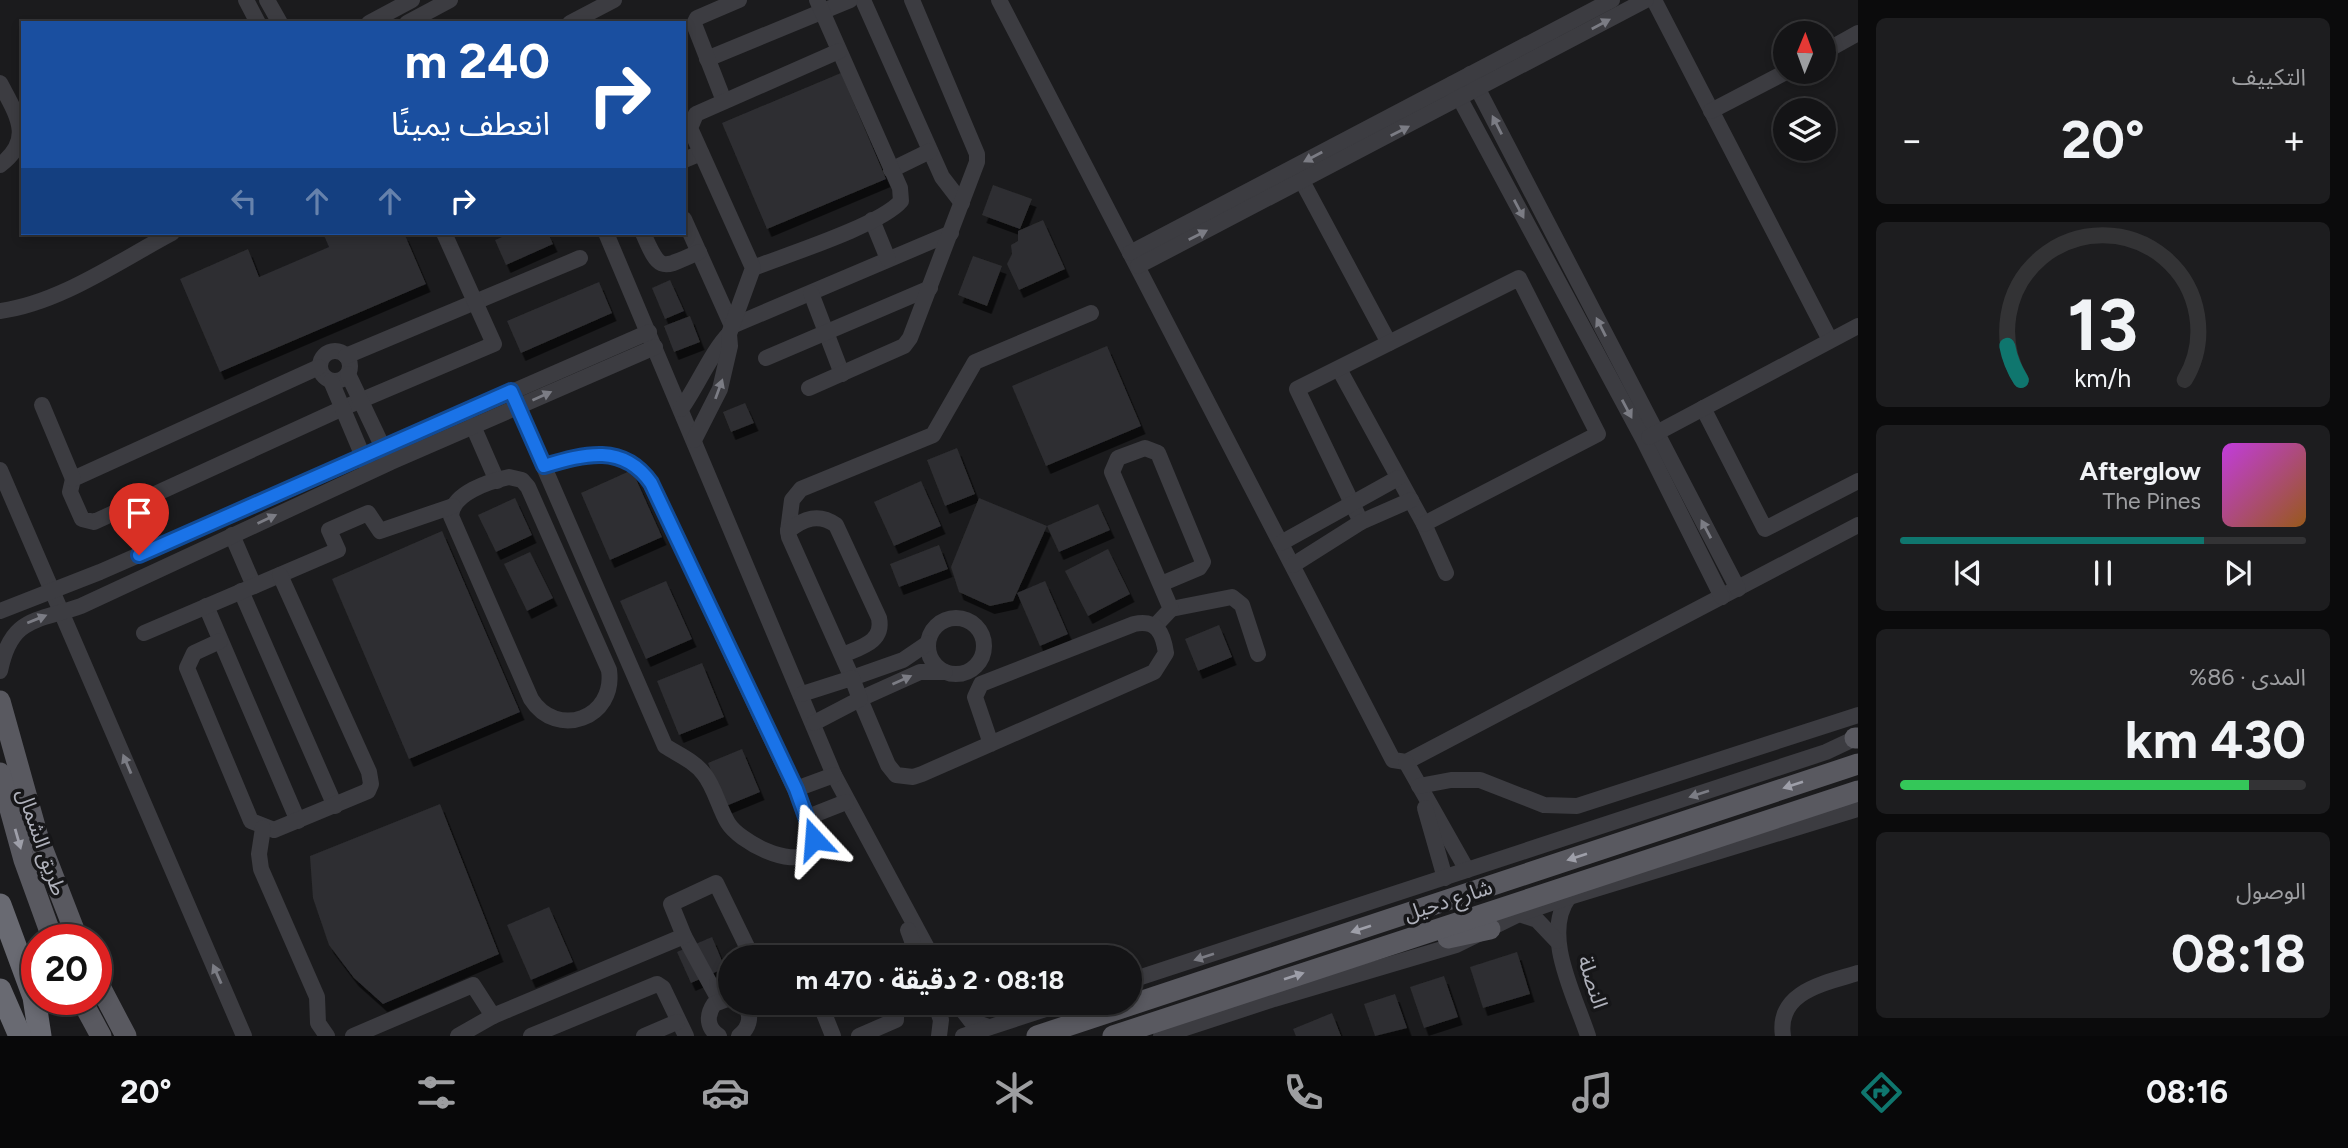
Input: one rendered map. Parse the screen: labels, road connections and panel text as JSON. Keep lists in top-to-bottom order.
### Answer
{
  "streets": {
    "main road": ["طريق الشمال", "شارع دحيل"],
    "street": ["النصلة"]
  },
  "crossings": [
    ["شارع دحيل", "النصلة"]
  ],
  "north": "top",
  "page": {
    "tile": [
      "التكييف",
      ["المدى · 86%", "430 km"],
      ["الوصول", "08:18"]
    ],
    "turn": ["240 m", "انعطف يمينًا"],
    "heat": ["−", "20°", "+"],
    "song": ["Afterglow", "The Pines"],
    "limit": "20",
    "trip": "08:18 · 2 دقيقة · 470 m",
    "tabs": ["08:16", "20°"],
    "gauge": ["13", "km/h"]
  }
}
